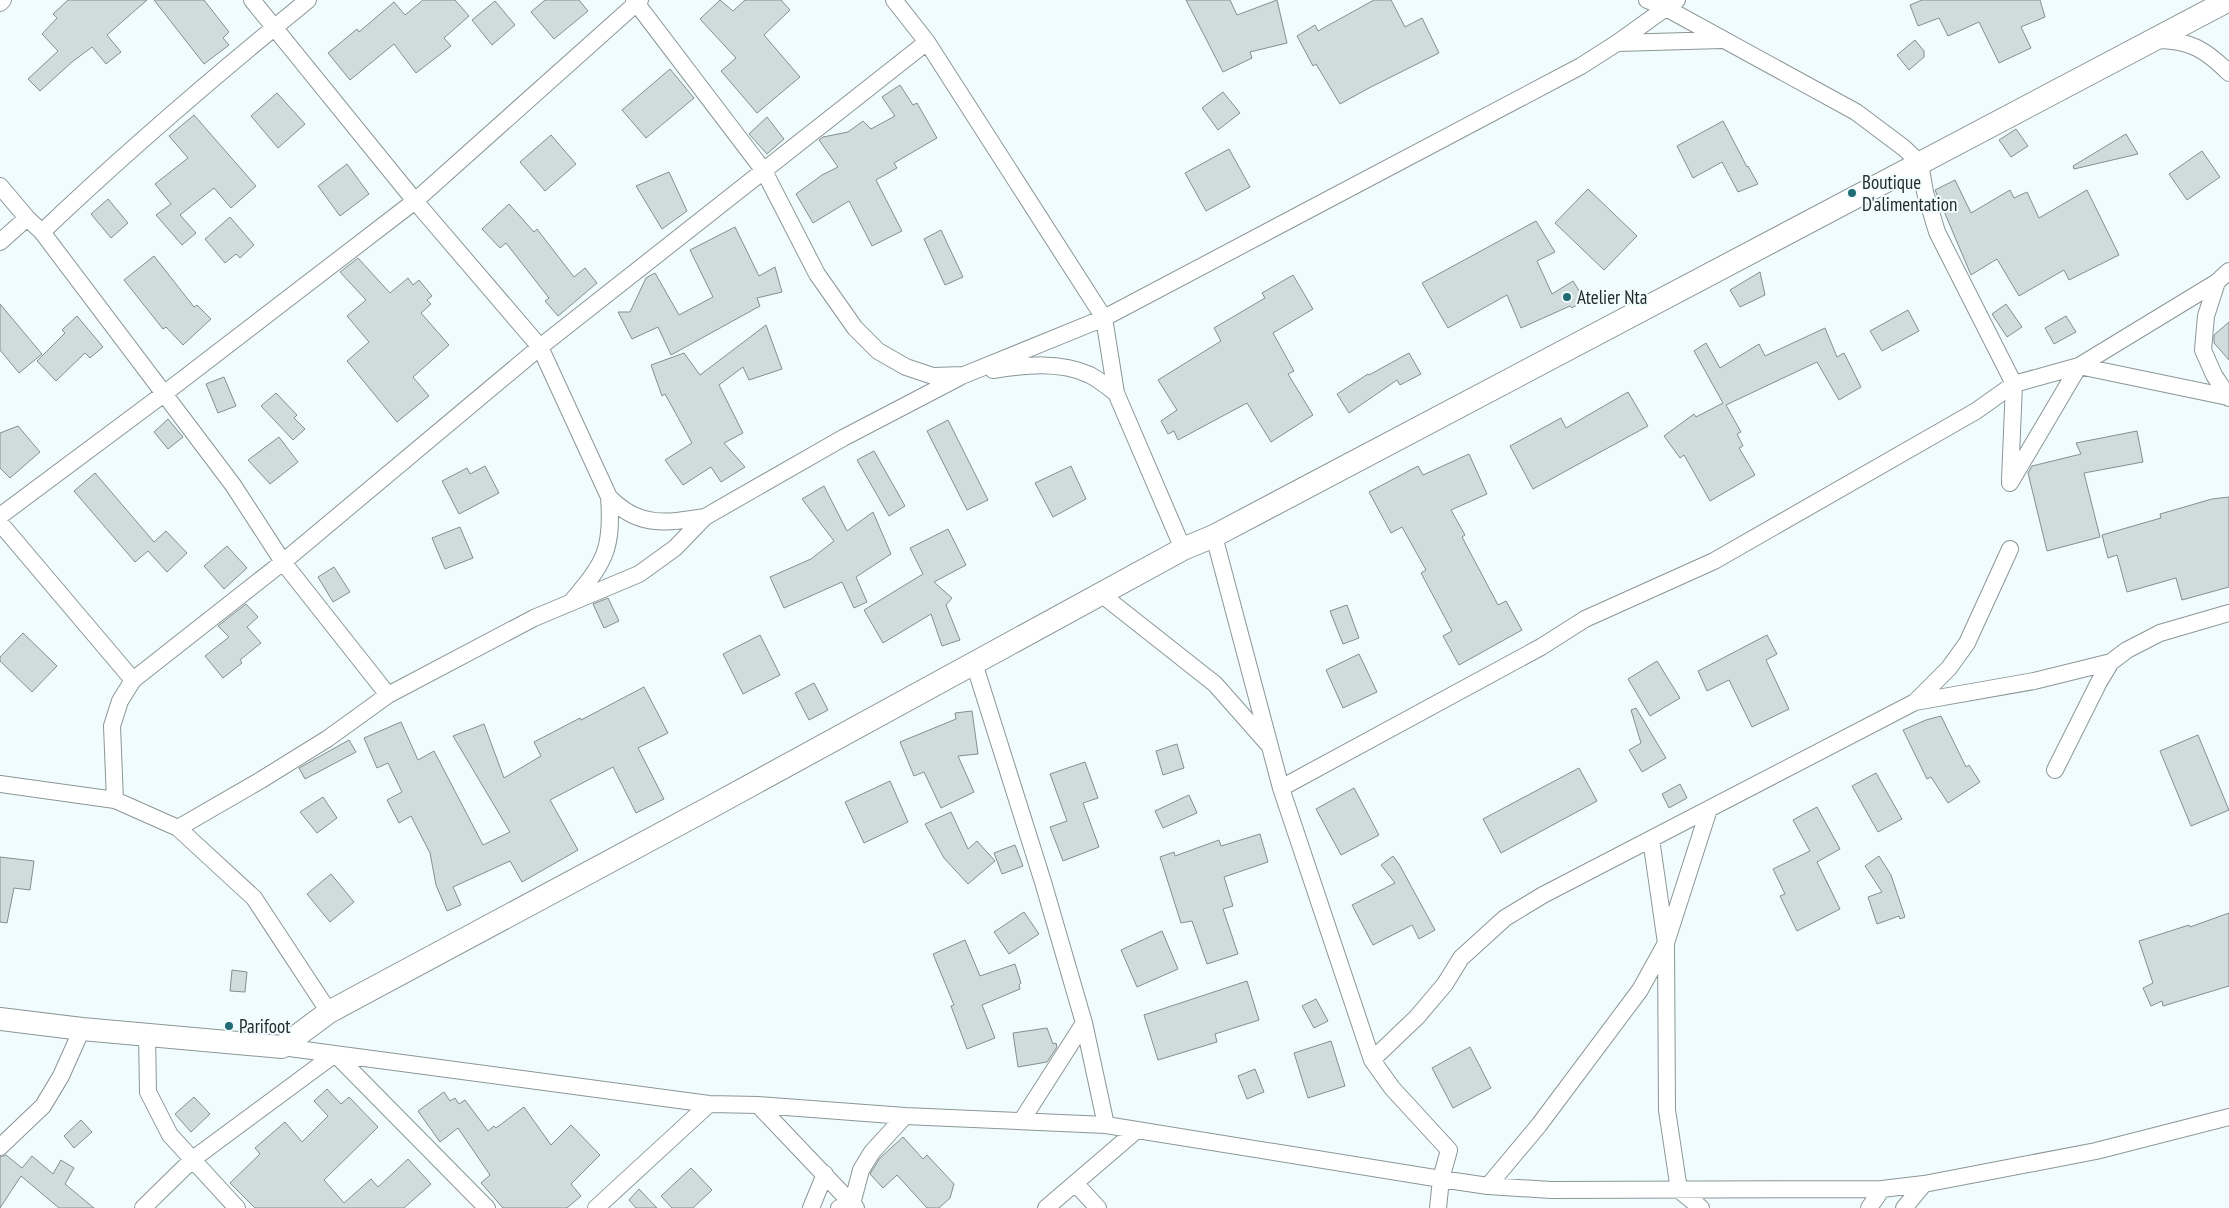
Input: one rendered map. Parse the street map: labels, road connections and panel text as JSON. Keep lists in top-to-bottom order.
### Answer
{
  "places": ["Boutique D'alimentation", "Atelier Nta", "Parifoot"]
}
